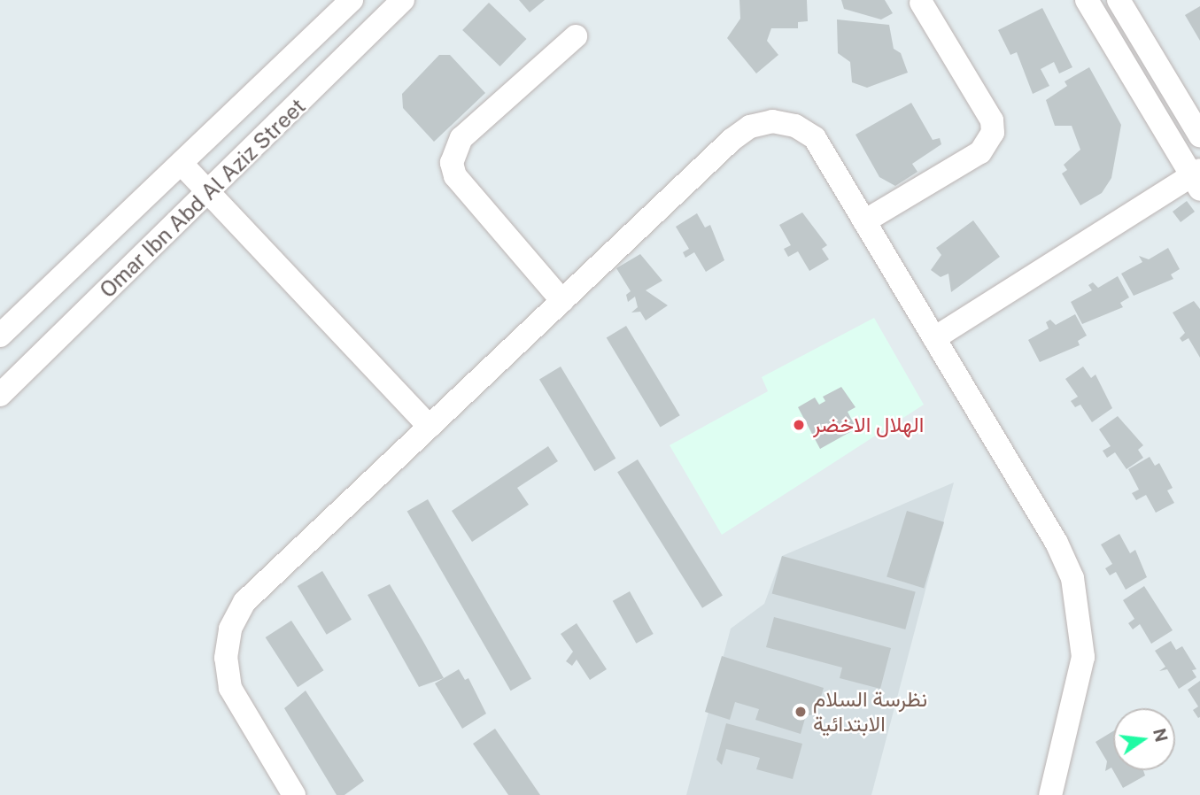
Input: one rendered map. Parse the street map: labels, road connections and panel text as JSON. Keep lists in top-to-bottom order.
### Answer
{
  "streets": {
    "street": ["Omar Ibn Abd Al Aziz Street"]
  },
  "places": ["الهلال الاخضر", "نظرسة السلام الابتدائية"],
  "north": "right"
}
